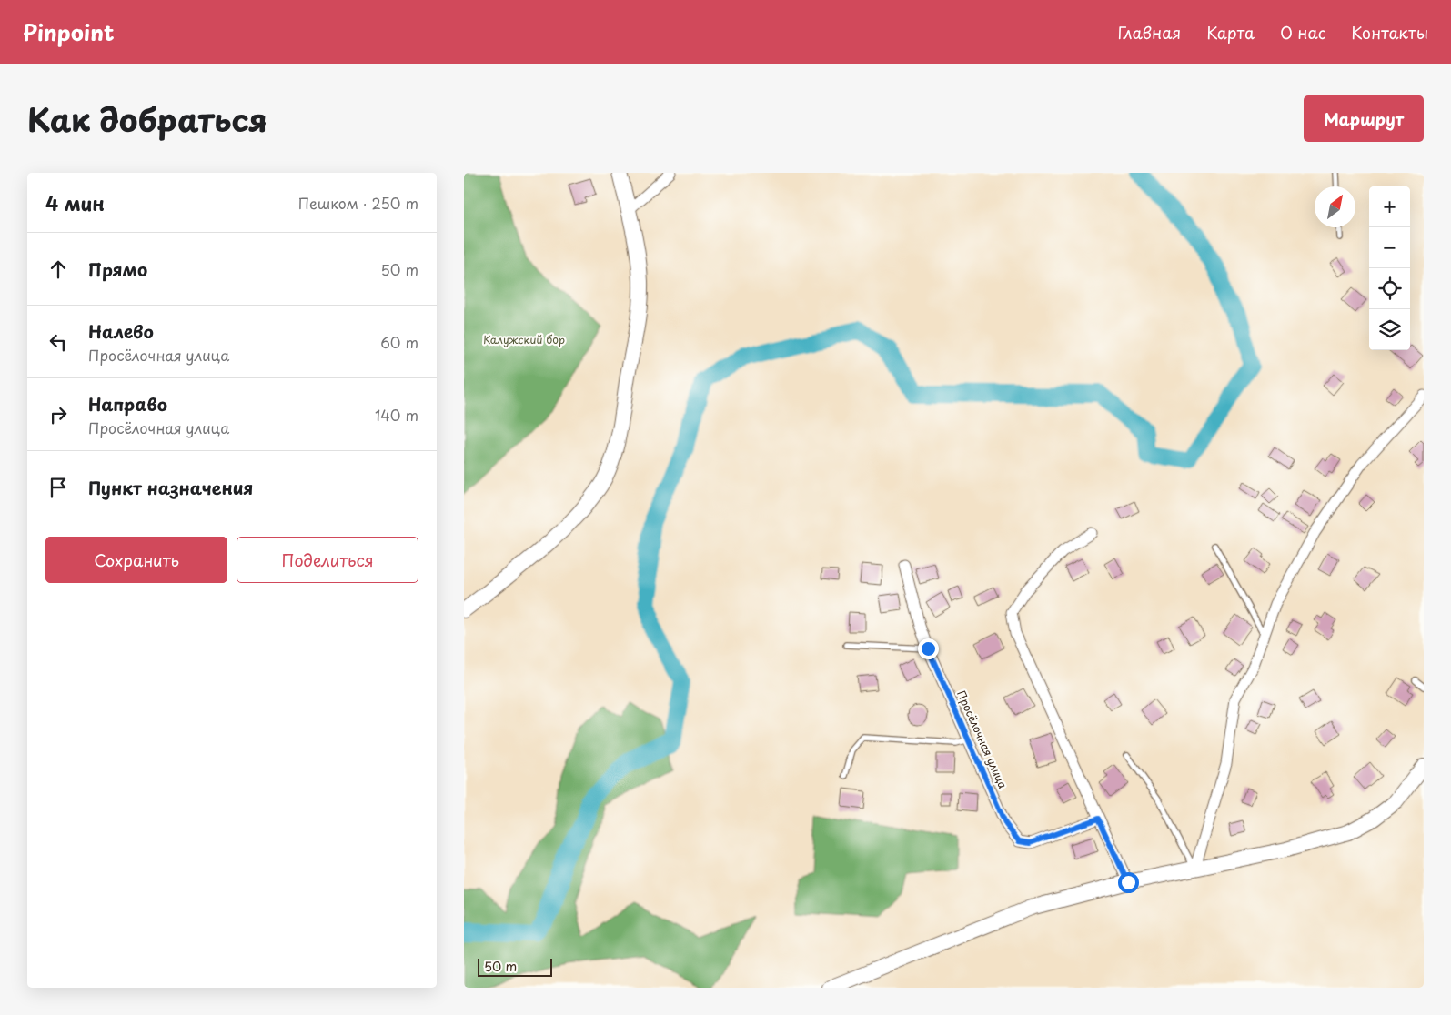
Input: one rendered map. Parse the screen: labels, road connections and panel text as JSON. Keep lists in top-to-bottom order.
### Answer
{
  "streets": {
    "street": ["Просёлочная улица"]
  },
  "parks": ["Калужский бор"],
  "scale_bar": "50 m",
  "north": "top right",
  "page": {
    "header": "Pinpoint",
    "nav": [
      "Главная",
      "Карта",
      "О нас",
      "Контакты"
    ],
    "title": "Как добраться",
    "buttons": [
      "Маршрут",
      ["Сохранить", "Поделиться"]
    ],
    "heading": ["4 мин", "Пешком · 250 m"],
    "map_buttons": ["+", "−"],
    "list": [
      ["Прямо", "50 m"],
      ["Налево", "Просёлочная улица", "60 m"],
      ["Направо", "Просёлочная улица", "140 m"],
      "Пункт назначения"
    ],
    "scale": "50 m"
  }
}
